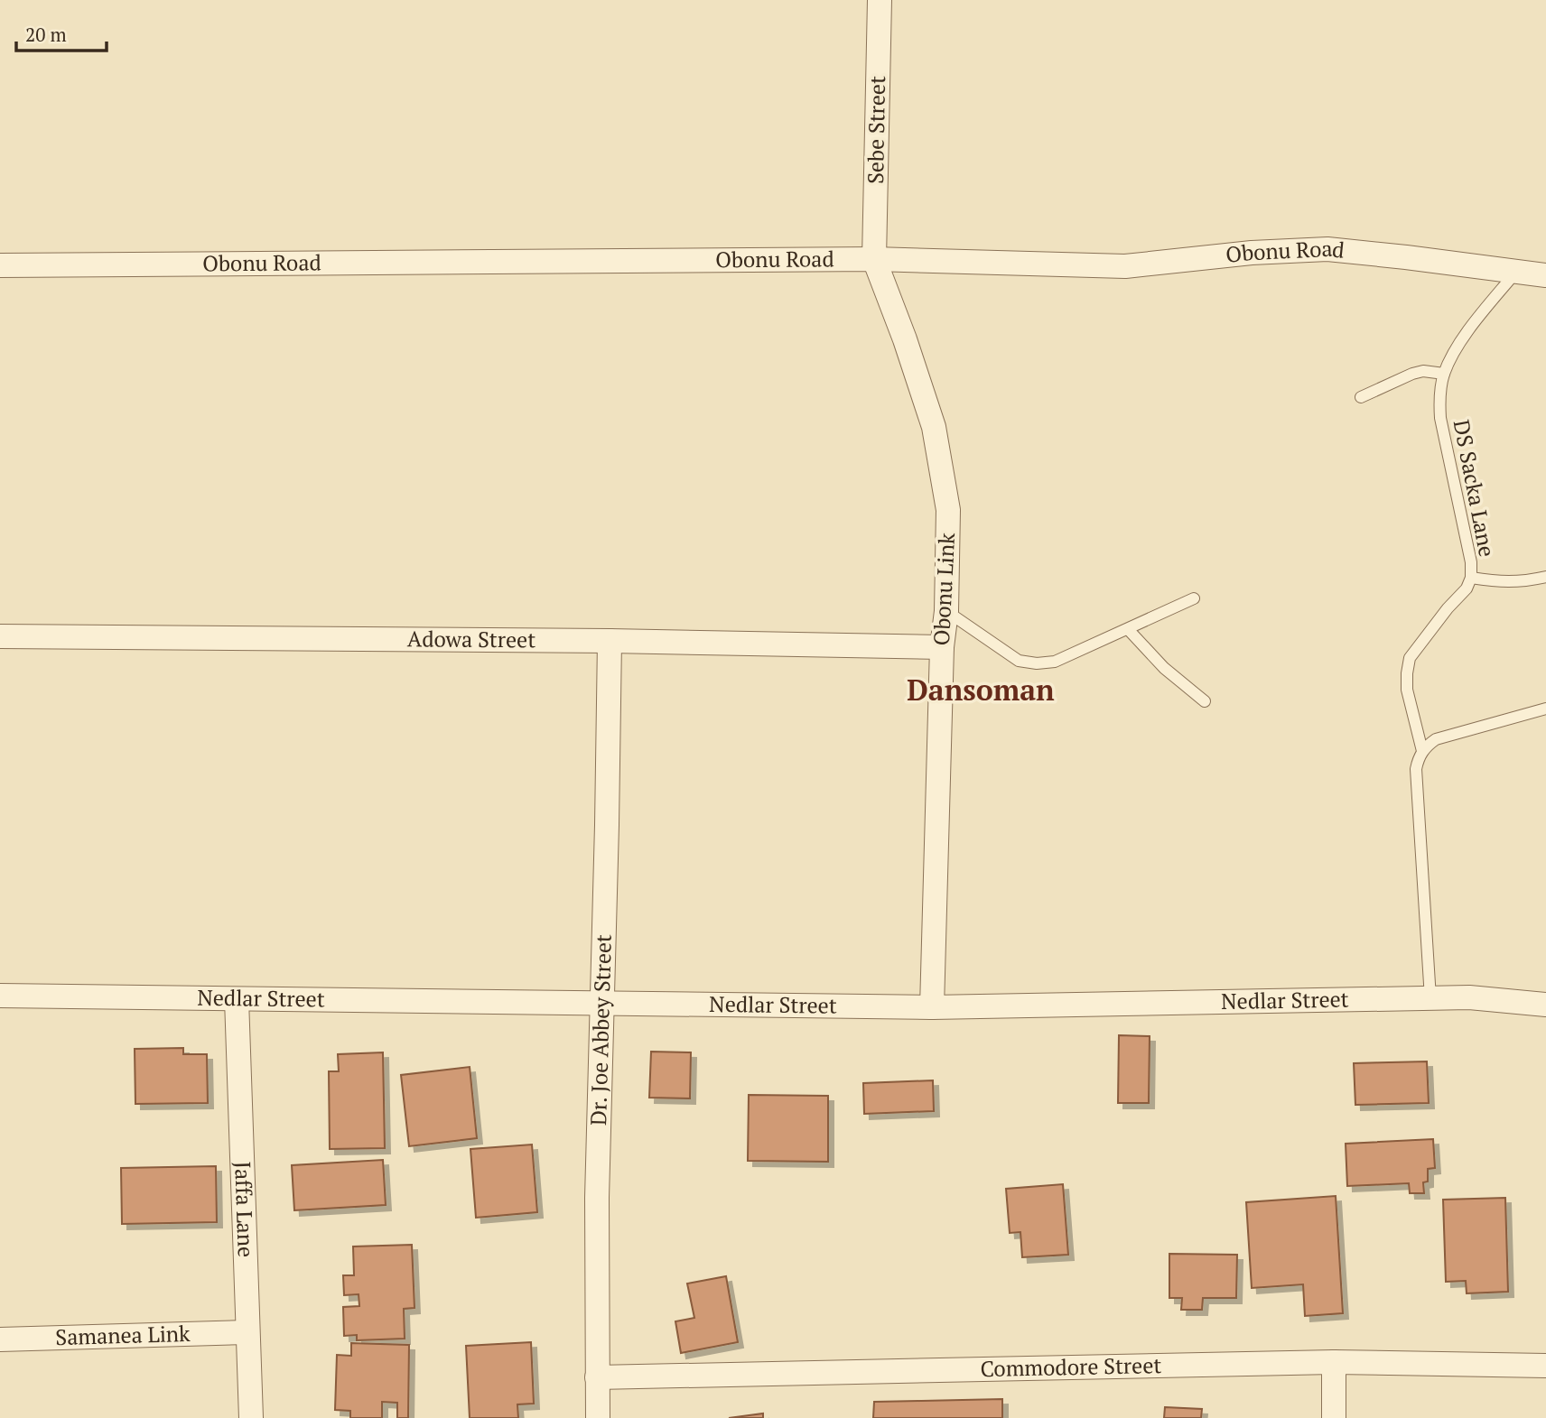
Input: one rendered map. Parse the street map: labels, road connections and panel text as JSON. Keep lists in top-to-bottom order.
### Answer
{
  "streets": {
    "street": [
      "Sebe Street",
      "Obonu Road",
      "Obonu Link",
      "Adowa Street",
      "Nedlar Street",
      "Dr. Joe Abbey Street",
      "Jaffa Lane",
      "Samanea Link",
      "Commodore Street"
    ],
    "lane": ["DS Sacka Lane"]
  },
  "crossings": [
    ["Sebe Street", "Obonu Road"],
    ["Sebe Street", "Obonu Link"],
    ["Obonu Road", "DS Sacka Lane"],
    ["Obonu Road", "Obonu Link"],
    ["DS Sacka Lane", "Nedlar Street"],
    ["Obonu Link", "Adowa Street"],
    ["Obonu Link", "Nedlar Street"],
    ["Adowa Street", "Dr. Joe Abbey Street"],
    ["Nedlar Street", "Dr. Joe Abbey Street"],
    ["Nedlar Street", "Jaffa Lane"],
    ["Dr. Joe Abbey Street", "Commodore Street"],
    ["Jaffa Lane", "Samanea Link"]
  ],
  "districts": ["Dansoman"],
  "scale_bar": "20 m"
}
